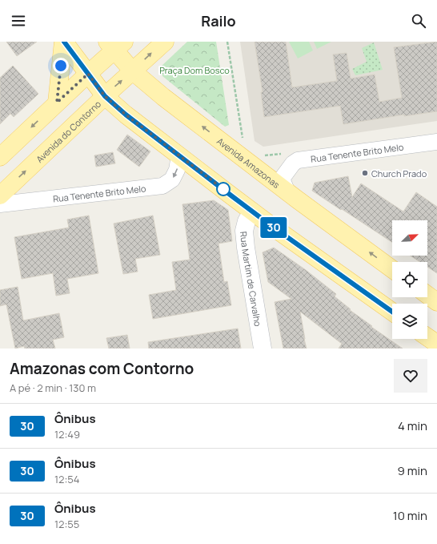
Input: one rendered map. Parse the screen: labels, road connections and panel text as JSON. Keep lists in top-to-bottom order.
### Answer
{
  "streets": {
    "main road": ["Avenida do Contorno", "Avenida Amazonas"],
    "street": ["Rua Tenente Brito Melo", "Rua Martim de Carvalho"]
  },
  "crossings": [
    ["Avenida do Contorno", "Avenida Amazonas"],
    ["Rua Tenente Brito Melo", "Avenida Amazonas"]
  ],
  "one_way": ["Rua Tenente Brito Melo"],
  "parks": ["Praça Dom Bosco"],
  "places": ["Church Prado"],
  "lines": ["bus line 30"],
  "north": "top right",
  "page": {
    "header": "Railo",
    "on_map": "30",
    "heading": ["Amazonas com Contorno", "A pé · 2 min · 130 m"],
    "list": [
      {
        "mark": "30",
        "name": "Ônibus",
        "note": "12:49",
        "value": "4 min"
      },
      {
        "mark": "30",
        "name": "Ônibus",
        "note": "12:54",
        "value": "9 min"
      },
      {
        "mark": "30",
        "name": "Ônibus",
        "note": "12:55",
        "value": "10 min"
      }
    ]
  }
}
